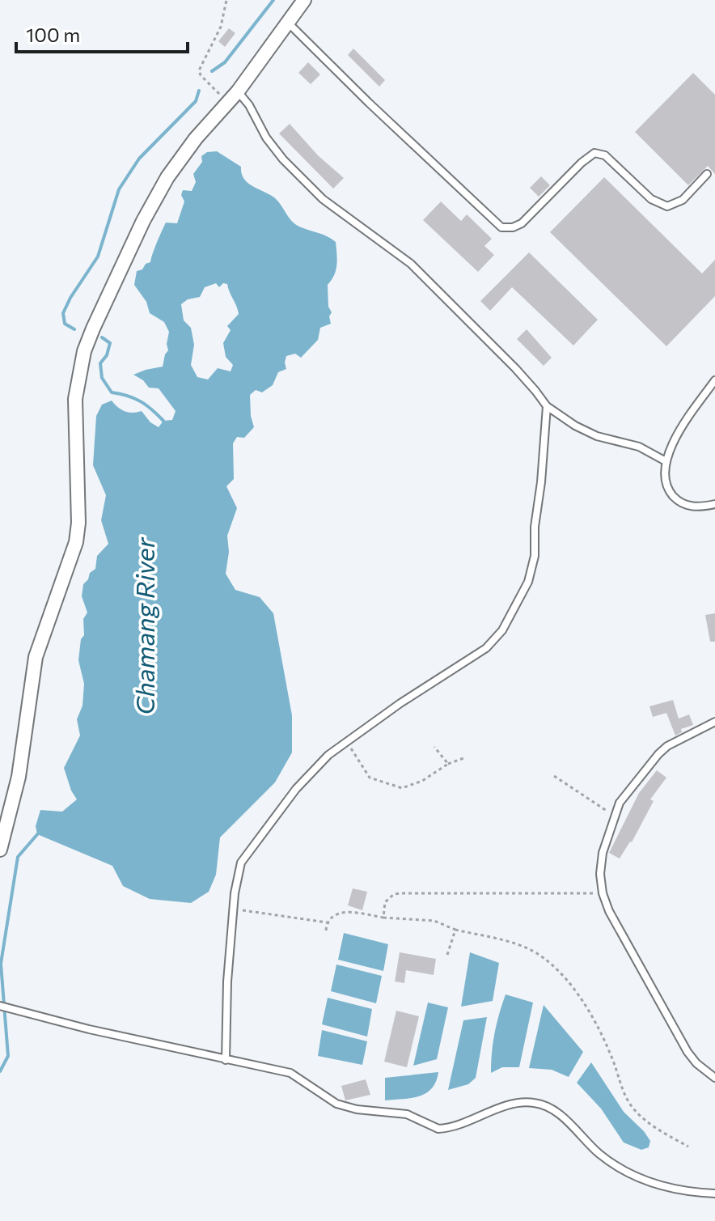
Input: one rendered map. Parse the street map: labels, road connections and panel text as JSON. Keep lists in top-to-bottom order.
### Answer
{
  "water": ["Chamang River"],
  "scale_bar": "100 m"
}
